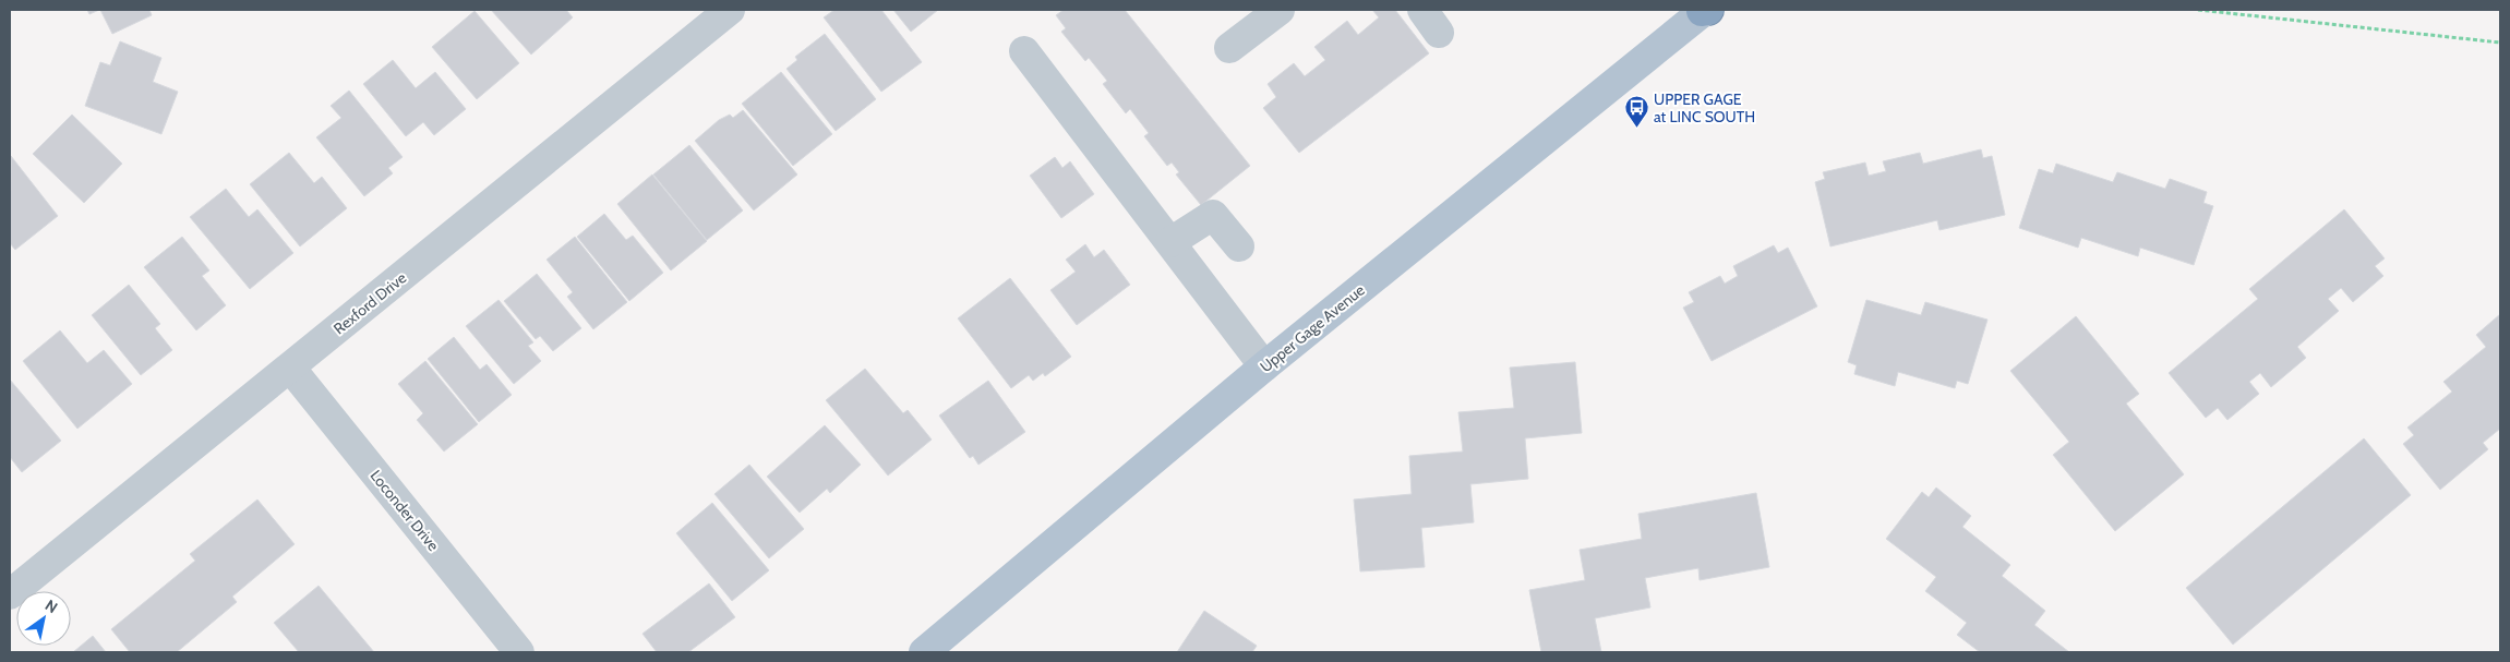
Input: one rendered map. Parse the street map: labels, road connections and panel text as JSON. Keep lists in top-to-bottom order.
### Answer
{
  "streets": {
    "main road": ["Upper Gage Avenue"],
    "street": ["Rexford Drive", "Loconder Drive"]
  },
  "crossings": [
    ["Rexford Drive", "Loconder Drive"]
  ],
  "places": {
    "bus stop": ["UPPER GAGE at LINC SOUTH"]
  },
  "north": "top right"
}
